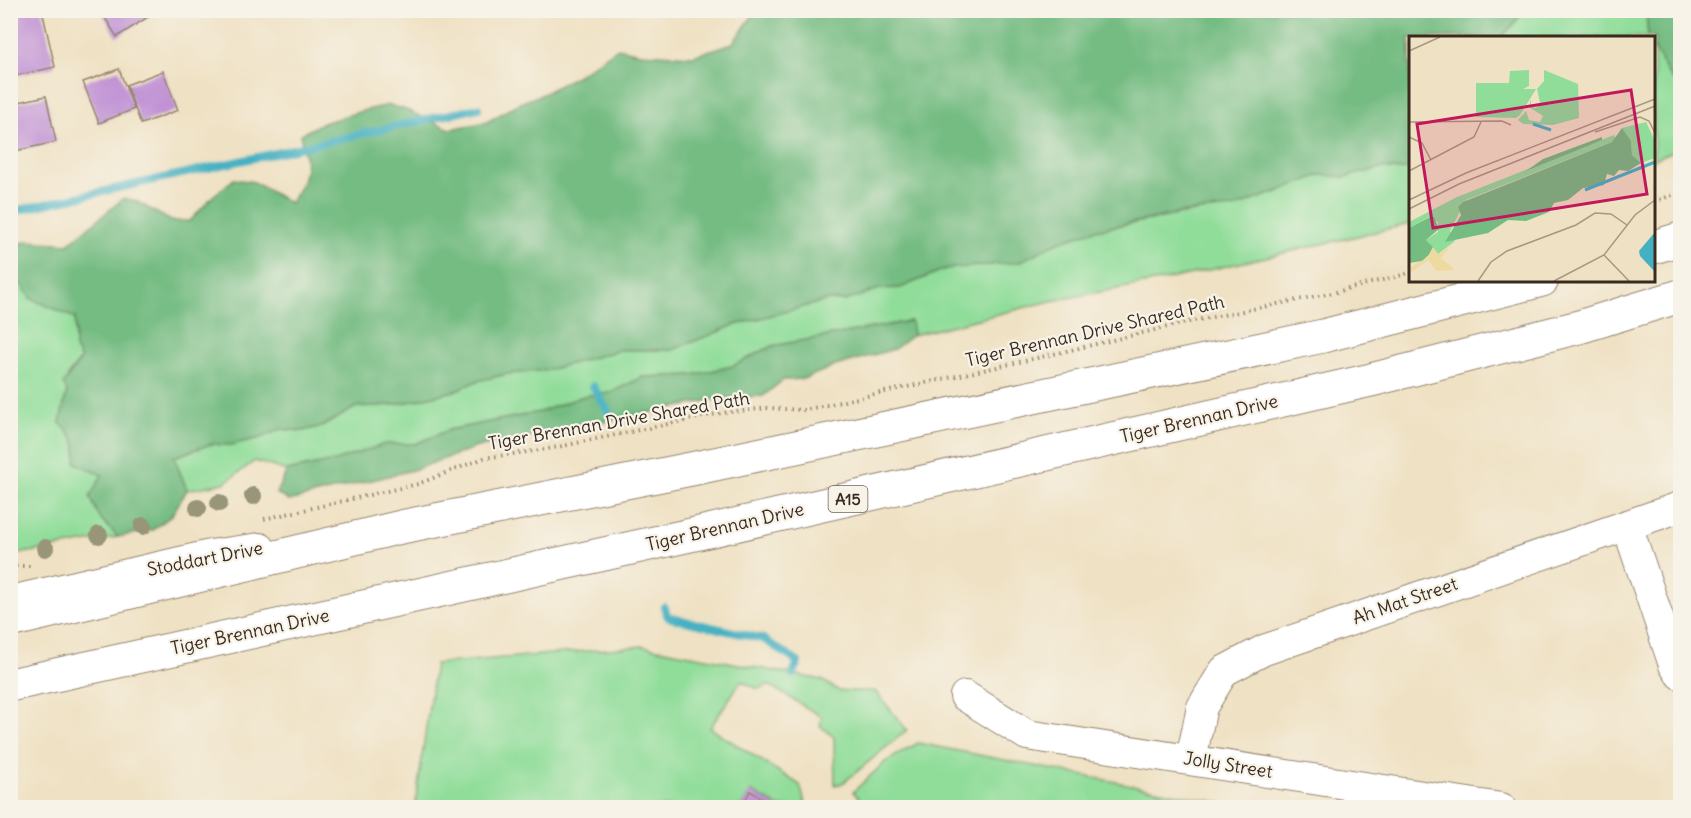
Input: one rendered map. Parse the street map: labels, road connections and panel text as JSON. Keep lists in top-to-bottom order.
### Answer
{
  "streets": {
    "main road": ["Tiger Brennan Drive", "A15"],
    "street": ["Stoddart Drive", "Ah Mat Street", "Jolly Street"],
    "path": ["Tiger Brennan Drive Shared Path"]
  },
  "crossings": [
    ["Ah Mat Street", "Jolly Street"]
  ]
}
